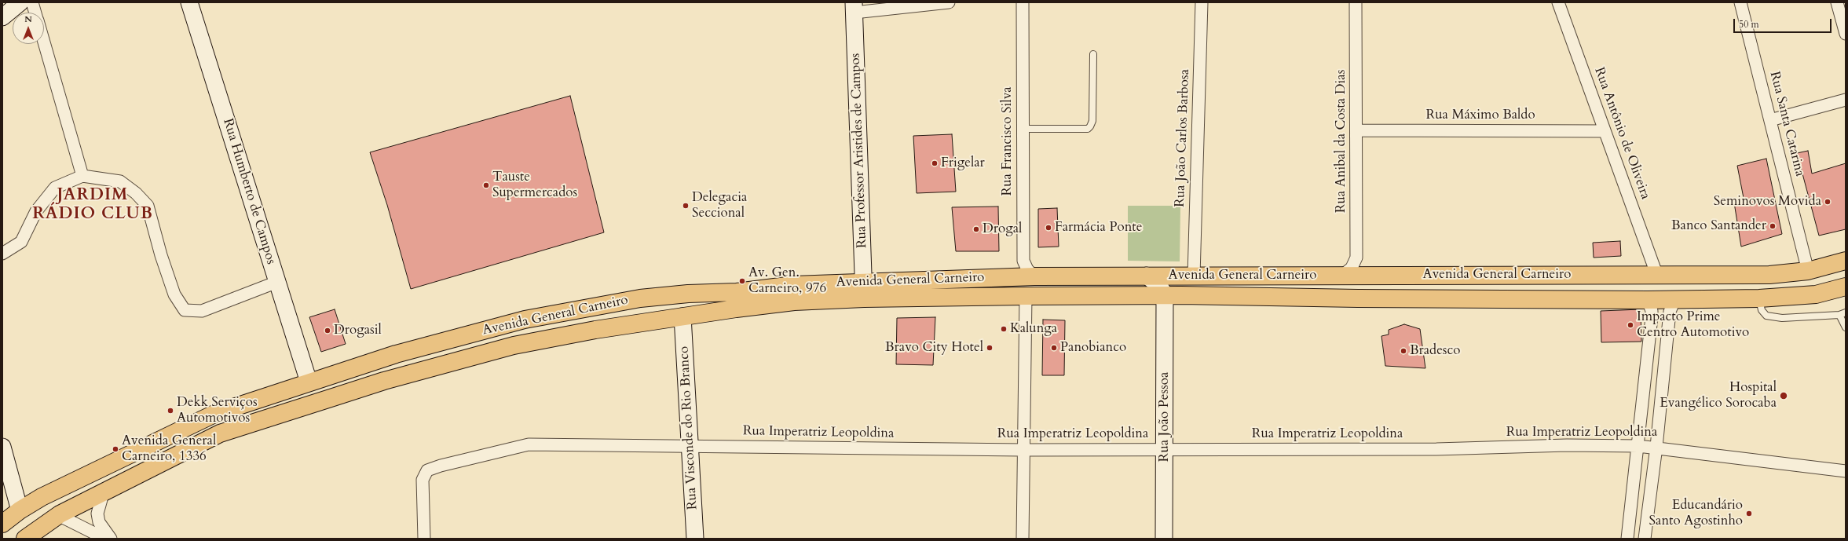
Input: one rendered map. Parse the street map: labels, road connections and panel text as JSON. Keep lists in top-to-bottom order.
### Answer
{
  "streets": {
    "main road": [
      "Rua Professor Aristides de Campos",
      "Rua Humberto de Campos",
      "Avenida General Carneiro",
      "Rua João Pessoa",
      "Rua Visconde do Rio Branco"
    ],
    "street": [
      "Rua Máximo Baldo",
      "Rua Santa Catarina",
      "Rua Antônio de Oliveira",
      "Rua João Carlos Barbosa",
      "Rua Francisco Silva",
      "Rua Anibal da Costa Dias",
      "Rua Imperatriz Leopoldina"
    ]
  },
  "crossings": [
    ["Rua Máximo Baldo", "Rua Antônio de Oliveira"],
    ["Rua Máximo Baldo", "Rua Anibal da Costa Dias"],
    ["Rua Santa Catarina", "Avenida General Carneiro"],
    ["Rua Antônio de Oliveira", "Avenida General Carneiro"],
    ["Rua João Carlos Barbosa", "Avenida General Carneiro"],
    ["Rua Francisco Silva", "Avenida General Carneiro"],
    ["Rua Anibal da Costa Dias", "Avenida General Carneiro"],
    ["Rua Professor Aristides de Campos", "Avenida General Carneiro"],
    ["Rua Humberto de Campos", "Avenida General Carneiro"],
    ["Avenida General Carneiro", "Rua João Pessoa"],
    ["Avenida General Carneiro", "Rua Visconde do Rio Branco"],
    ["Rua João Pessoa", "Rua Imperatriz Leopoldina"],
    ["Rua Visconde do Rio Branco", "Rua Imperatriz Leopoldina"]
  ],
  "districts": ["JARDIM RÁDIO CLUB"],
  "places": [
    "Frigelar",
    "Tauste Supermercados",
    "Seminovos Movida",
    "Delegacia Seccional",
    "Banco Santander",
    "Farmácia Ponte",
    "Drogal",
    "Av. Gen. Carneiro, 976",
    "Impacto Prime Centro Automotivo",
    "Kalunga",
    "Drogasil",
    "Bravo City Hotel",
    "Panobianco",
    "Bradesco",
    "Hospital Evangélico Sorocaba",
    "Dekk Serviços Automotivos",
    "Avenida General Carneiro, 1336",
    "Educandário Santo Agostinho"
  ],
  "scale_bar": "50 m",
  "north": "top"
}
